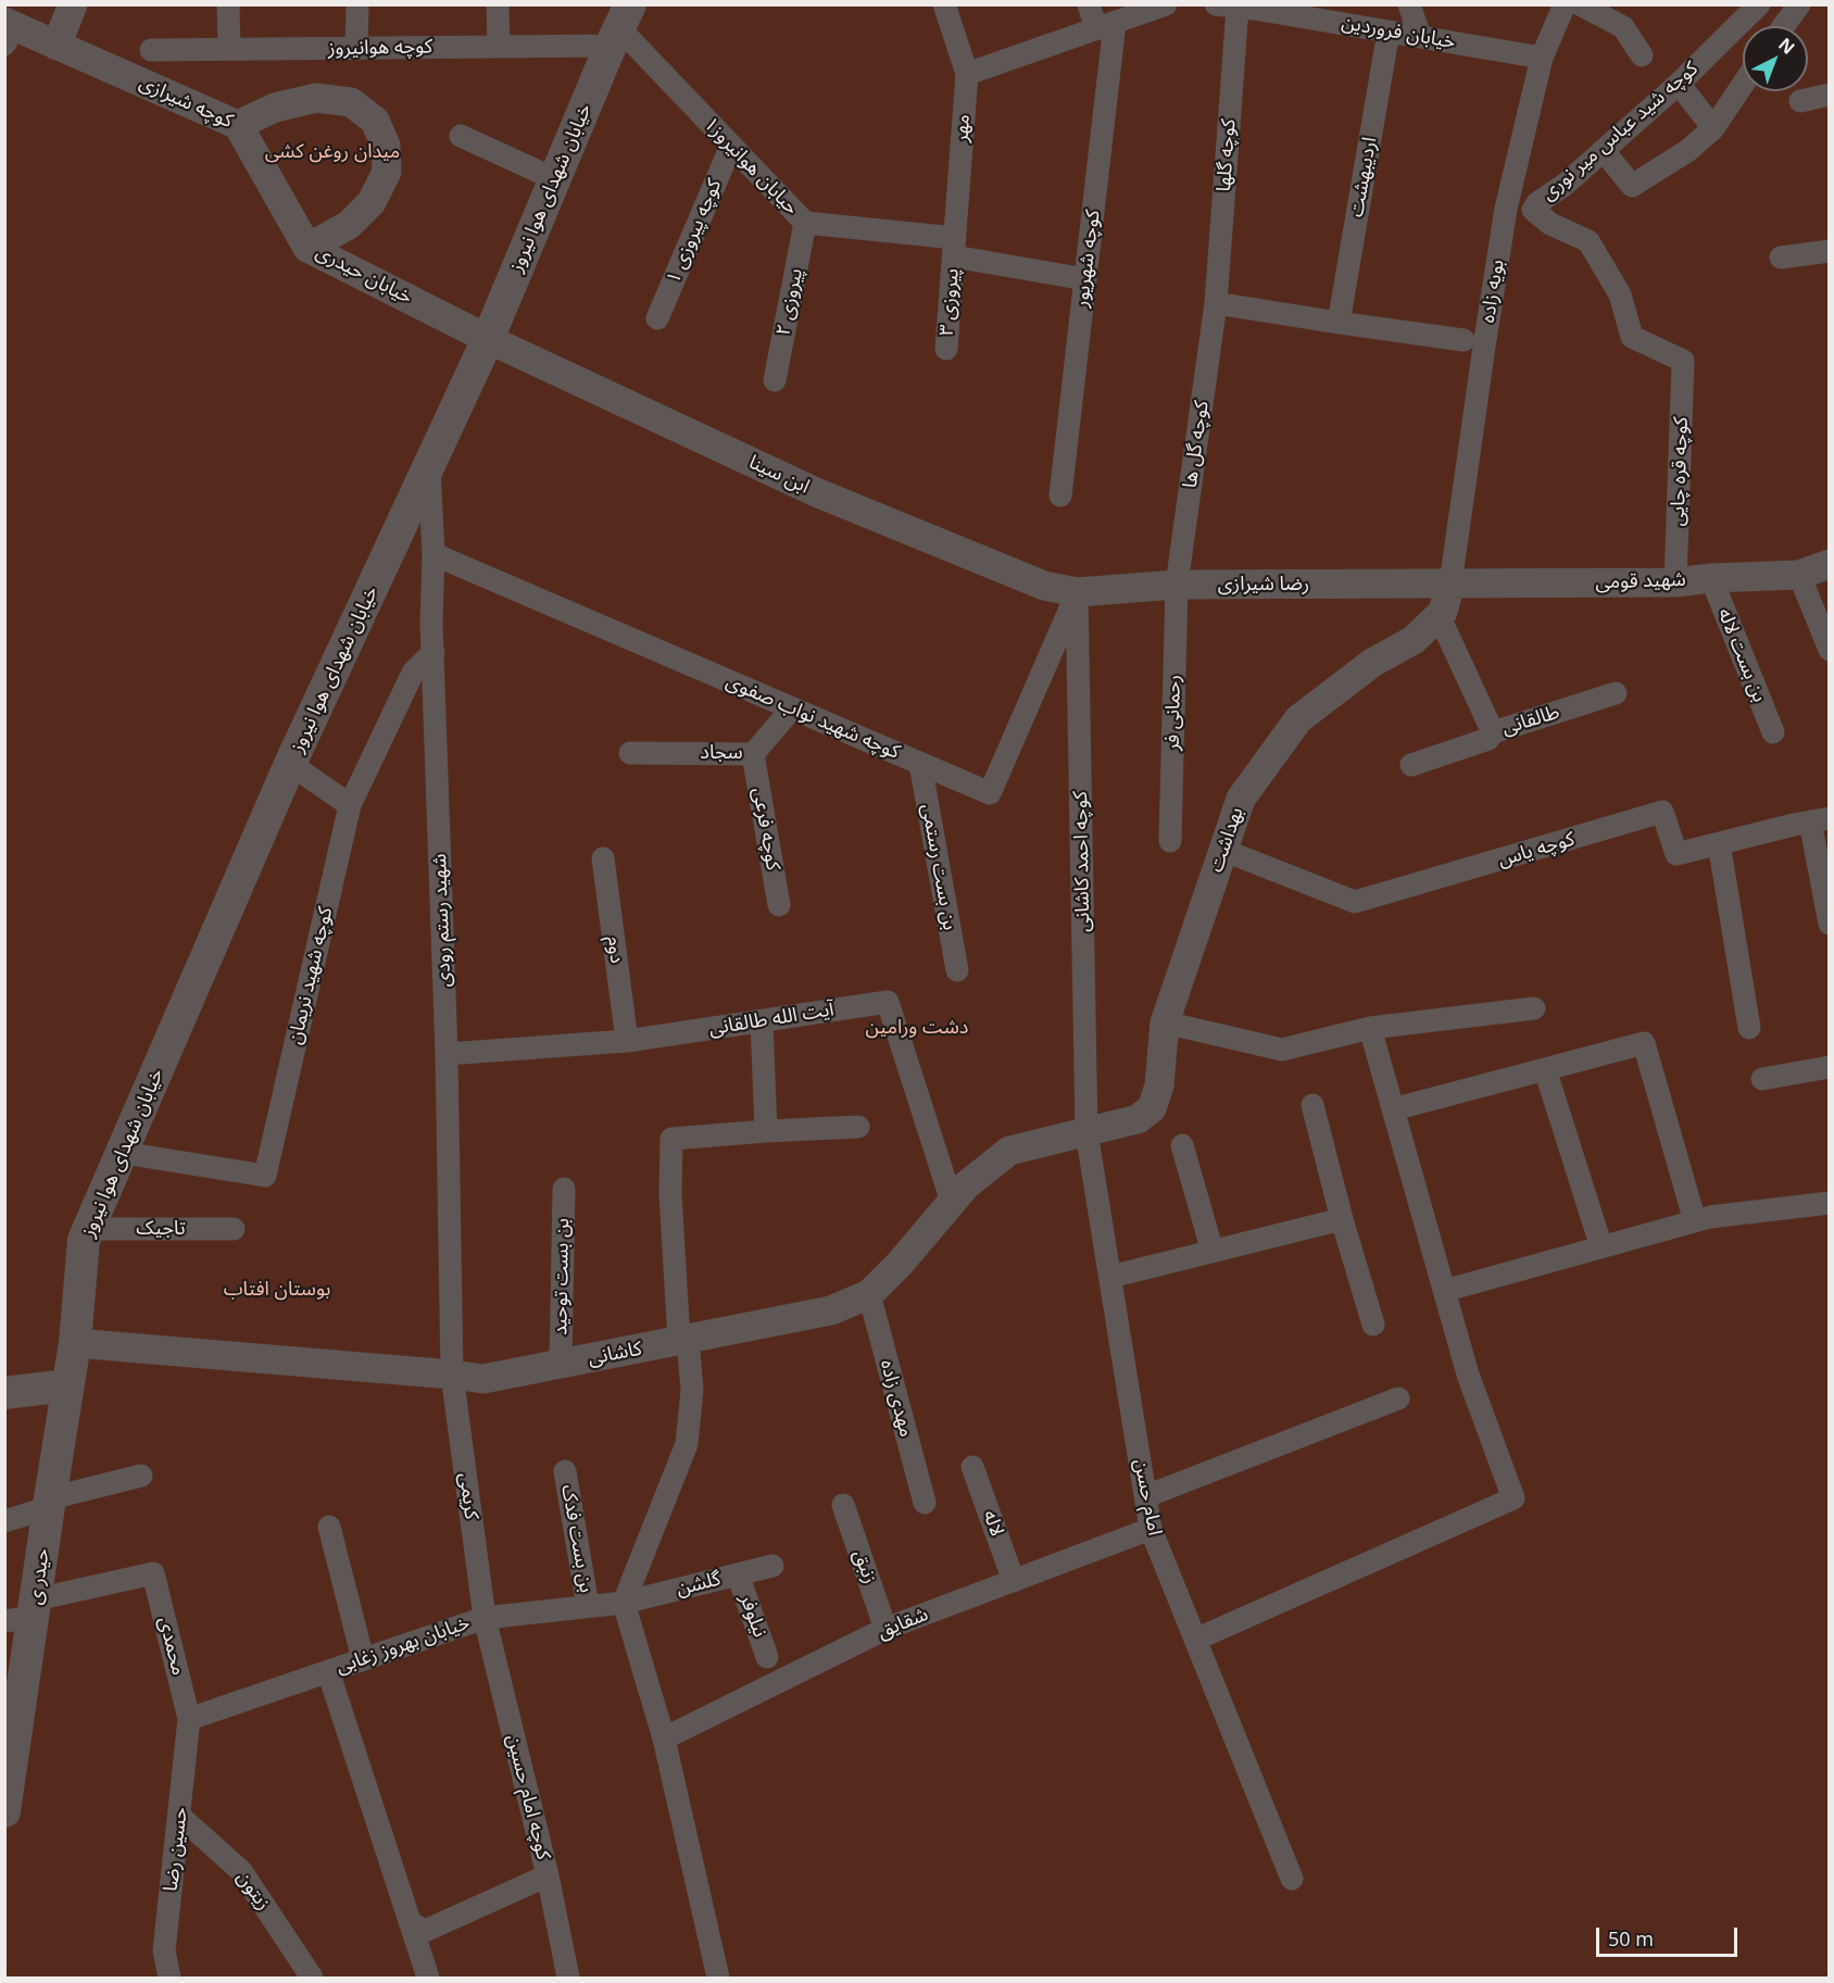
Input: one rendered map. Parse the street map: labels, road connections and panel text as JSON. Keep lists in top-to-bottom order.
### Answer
{
  "streets": {
    "main road": ["خیابان شهدای هوا نیروز", "حیدر ی"],
    "street": [
      "خیابان فروردین",
      "کوچه هوانیروز",
      "کوچه شیرازی",
      "مهر",
      "کوچه شید عباس میر نوری",
      "کوچه گلها",
      "حیابان هوانیروز۱",
      "اردیبهشت",
      "کوچه پیروزی ۱",
      "کوچه شهریور",
      "خیابان حیدری",
      "بویه زاده",
      "پیروزی ۲",
      "پیروزی ۳",
      "کوچه گل ها",
      "کوچه قره چایی",
      "ابن سینا",
      "شهید قومی",
      "رضا شیرازی",
      "بن بست لاله",
      "رحمانی فر",
      "کوچه شهید نواب صفوی",
      "طالقانی",
      "سجاد",
      "کوچه فرعی",
      "بهداشت",
      "کوچه یاس",
      "کوچه احمد کاشانی",
      "بن بست رستمی",
      "شهید رستم رودی",
      "دوم",
      "کوچه شهید نریمان",
      "آیت الله طالقانی",
      "تاجیک",
      "بن بست توحید",
      "کاشانی",
      "مهدی زاده",
      "کریمی",
      "امام حسن",
      "لاله",
      "بن بست فدک",
      "زنبق",
      "گلشن",
      "نیلوفر",
      "شقایق",
      "خیابان بهروز زغابی",
      "محمدی",
      "کوچه امام حسین",
      "حسین رضا",
      "زیتون"
    ]
  },
  "crossings": [
    ["خیابان فروردین", "کوچه گلها"],
    ["خیابان فروردین", "اردیبهشت"],
    ["خیابان فروردین", "بویه زاده"],
    ["کوچه هوانیروز", "حیابان هوانیروز۱"],
    ["کوچه هوانیروز", "خیابان شهدای هوا نیروز"],
    ["کوچه شیرازی", "خیابان حیدری"],
    ["مهر", "حیابان هوانیروز۱"],
    ["مهر", "پیروزی ۳"],
    ["کوچه شید عباس میر نوری", "کوچه قره چایی"],
    ["کوچه گلها", "کوچه گل ها"],
    ["حیابان هوانیروز۱", "خیابان شهدای هوا نیروز"],
    ["حیابان هوانیروز۱", "کوچه پیروزی ۱"],
    ["حیابان هوانیروز۱", "کوچه شهریور"],
    ["حیابان هوانیروز۱", "پیروزی ۲"],
    ["حیابان هوانیروز۱", "پیروزی ۳"],
    ["خیابان شهدای هوا نیروز", "خیابان حیدری"],
    ["خیابان شهدای هوا نیروز", "ابن سینا"],
    ["خیابان شهدای هوا نیروز", "شهید رستم رودی"],
    ["خیابان شهدای هوا نیروز", "کوچه شهید نریمان"],
    ["خیابان شهدای هوا نیروز", "تاجیک"],
    ["خیابان شهدای هوا نیروز", "کاشانی"],
    ["خیابان شهدای هوا نیروز", "حیدر ی"],
    ["خیابان حیدری", "ابن سینا"],
    ["بویه زاده", "شهید قومی"],
    ["بویه زاده", "رضا شیرازی"],
    ["بویه زاده", "بهداشت"],
    ["کوچه گل ها", "رضا شیرازی"],
    ["کوچه گل ها", "رحمانی فر"],
    ["کوچه قره چایی", "شهید قومی"],
    ["ابن سینا", "رضا شیرازی"],
    ["ابن سینا", "کوچه شهید نواب صفوی"],
    ["ابن سینا", "کوچه احمد کاشانی"],
    ["شهید قومی", "رضا شیرازی"],
    ["شهید قومی", "بن بست لاله"],
    ["شهید قومی", "بهداشت"],
    ["رضا شیرازی", "رحمانی فر"],
    ["رضا شیرازی", "کوچه شهید نواب صفوی"],
    ["رضا شیرازی", "بهداشت"],
    ["رضا شیرازی", "کوچه احمد کاشانی"],
    ["کوچه شهید نواب صفوی", "سجاد"],
    ["کوچه شهید نواب صفوی", "کوچه احمد کاشانی"],
    ["کوچه شهید نواب صفوی", "بن بست رستمی"],
    ["کوچه شهید نواب صفوی", "شهید رستم رودی"],
    ["طالقانی", "بهداشت"],
    ["سجاد", "کوچه فرعی"],
    ["بهداشت", "کوچه یاس"],
    ["بهداشت", "کوچه احمد کاشانی"],
    ["بهداشت", "کاشانی"],
    ["بهداشت", "امام حسن"],
    ["کوچه احمد کاشانی", "کاشانی"],
    ["کوچه احمد کاشانی", "امام حسن"],
    ["شهید رستم رودی", "کوچه شهید نریمان"],
    ["شهید رستم رودی", "آیت الله طالقانی"],
    ["شهید رستم رودی", "کاشانی"],
    ["شهید رستم رودی", "کریمی"],
    ["دوم", "آیت الله طالقانی"],
    ["آیت الله طالقانی", "کاشانی"],
    ["بن بست توحید", "کاشانی"],
    ["کاشانی", "مهدی زاده"],
    ["کاشانی", "کریمی"],
    ["کاشانی", "امام حسن"],
    ["کاشانی", "حیدر ی"],
    ["کریمی", "خیابان بهروز زغابی"],
    ["کریمی", "کوچه امام حسین"],
    ["امام حسن", "شقایق"],
    ["لاله", "شقایق"],
    ["بن بست فدک", "خیابان بهروز زغابی"],
    ["زنبق", "شقایق"],
    ["حیدر ی", "محمدی"],
    ["گلشن", "نیلوفر"],
    ["گلشن", "خیابان بهروز زغابی"],
    ["خیابان بهروز زغابی", "محمدی"],
    ["خیابان بهروز زغابی", "کوچه امام حسین"],
    ["خیابان بهروز زغابی", "حسین رضا"],
    ["محمدی", "حسین رضا"],
    ["حسین رضا", "زیتون"]
  ],
  "parks": ["میدان روغن کشی", "دشت ورامین", "بوستان افتاب"],
  "scale_bar": "50 m",
  "north": "top right"
}
